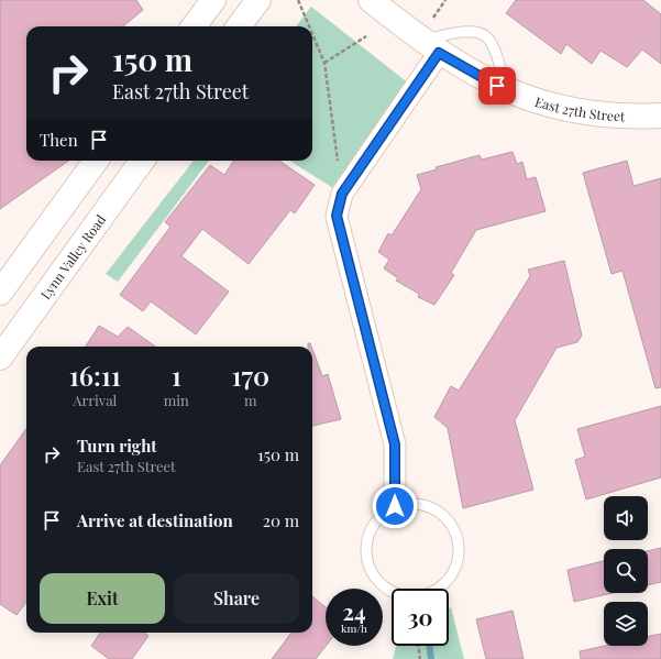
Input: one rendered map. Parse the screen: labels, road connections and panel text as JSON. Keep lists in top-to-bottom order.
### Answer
{
  "streets": {
    "main road": ["East 27th Street", "Lynn Valley Road"]
  },
  "page": {
    "turn": ["150 m", "East 27th Street"],
    "then": "Then",
    "eta": [
      "16:11",
      "Arrival",
      "1",
      "min",
      "170",
      "m"
    ],
    "list": [
      {
        "name": "Turn right",
        "note": "East 27th Street",
        "value": "150 m"
      },
      {
        "name": "Arrive at destination",
        "value": "20 m"
      }
    ],
    "buttons": ["Exit", "Share"],
    "speed": "24 km/h",
    "limit": "30"
  }
}
